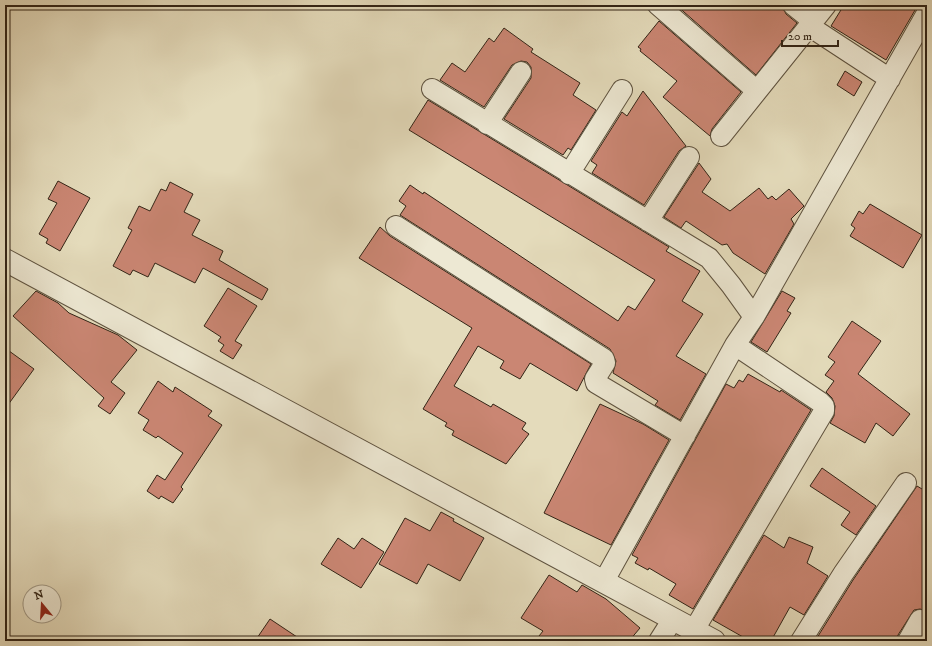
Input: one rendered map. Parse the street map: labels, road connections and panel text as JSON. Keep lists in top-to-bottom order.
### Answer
{
  "scale_bar": "20 m",
  "north": "top"
}
